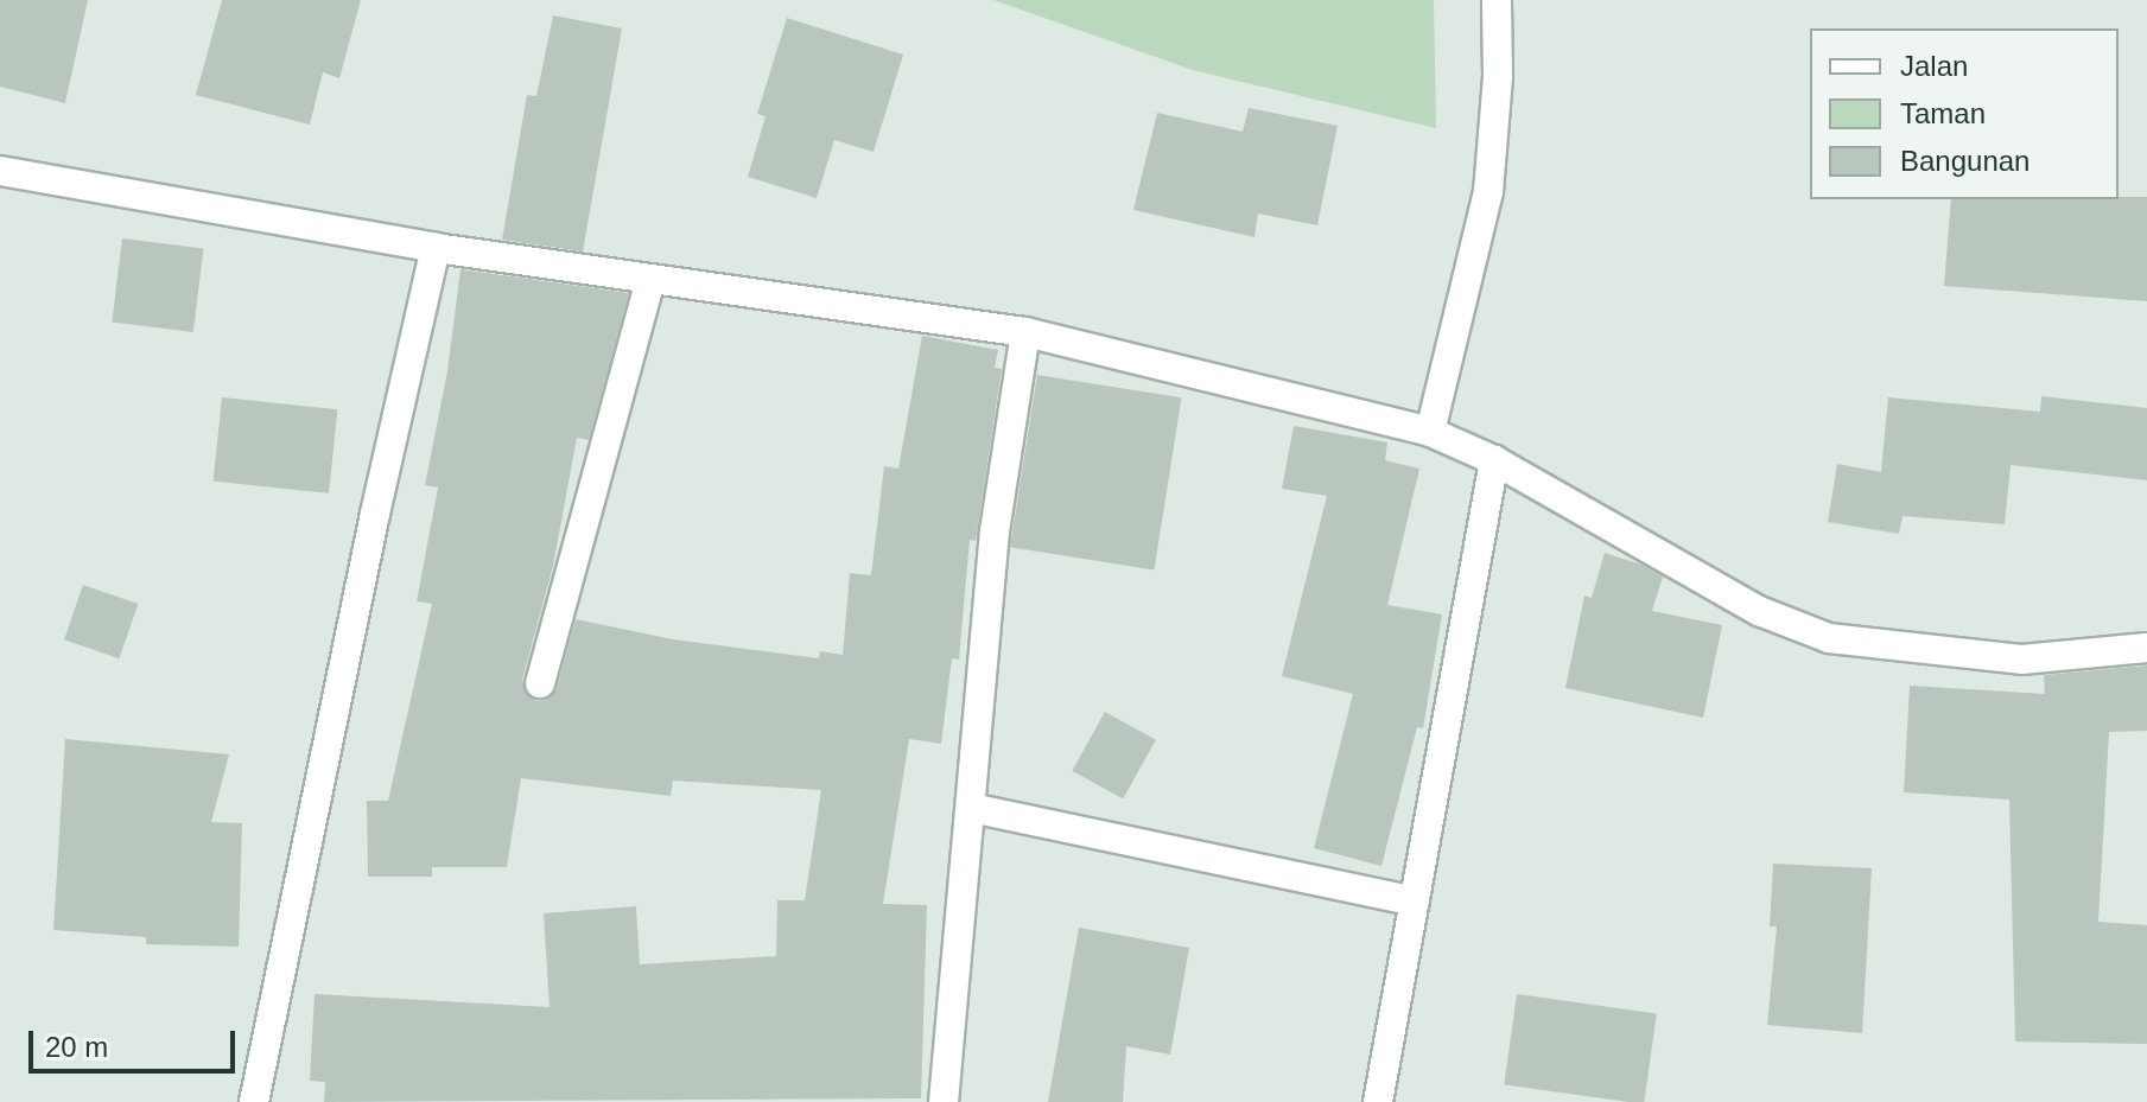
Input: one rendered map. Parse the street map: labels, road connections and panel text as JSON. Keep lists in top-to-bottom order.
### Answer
{
  "legend": ["Jalan", "Taman", "Bangunan"],
  "scale_bar": "20 m"
}
